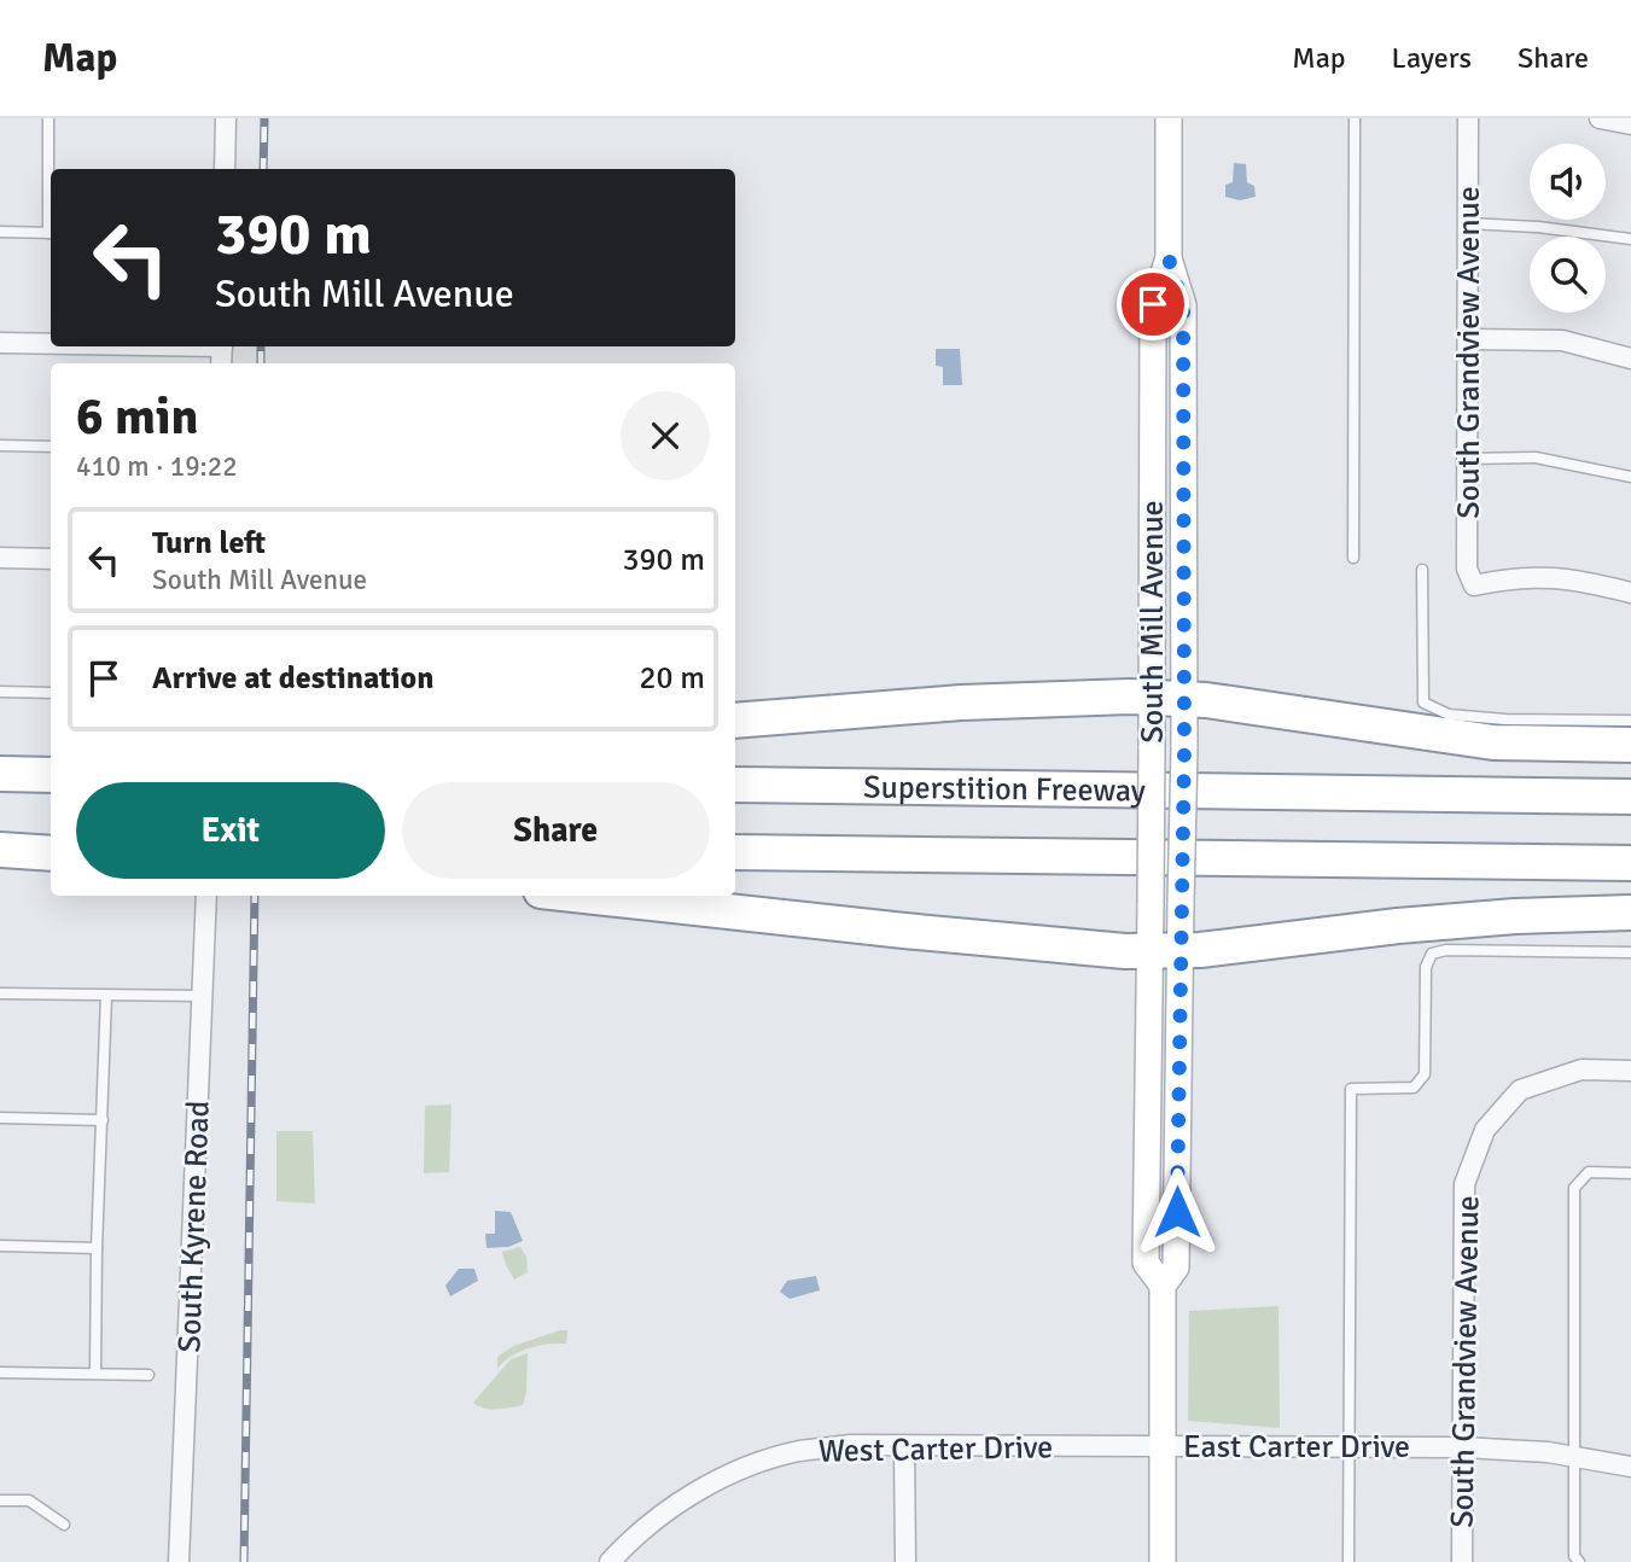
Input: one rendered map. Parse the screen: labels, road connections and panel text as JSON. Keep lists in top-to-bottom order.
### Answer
{
  "streets": {
    "highway": ["Superstition Freeway"],
    "main road": ["South Mill Avenue"],
    "street": [
      "South Grandview Avenue",
      "South Kyrene Road",
      "East Carter Drive",
      "West Carter Drive"
    ]
  },
  "crossings": [
    ["South Grandview Avenue", "East Carter Drive"],
    ["South Mill Avenue", "East Carter Drive"],
    ["South Mill Avenue", "West Carter Drive"],
    ["East Carter Drive", "West Carter Drive"]
  ],
  "page": {
    "header": "Map",
    "nav": ["Map", "Layers", "Share"],
    "turn": ["390 m", "South Mill Avenue"],
    "heading": ["6 min", "410 m · 19:22"],
    "list": [
      {
        "name": "Turn left",
        "note": "South Mill Avenue",
        "value": "390 m"
      },
      {
        "name": "Arrive at destination",
        "value": "20 m"
      }
    ],
    "buttons": ["Exit", "Share"]
  }
}
